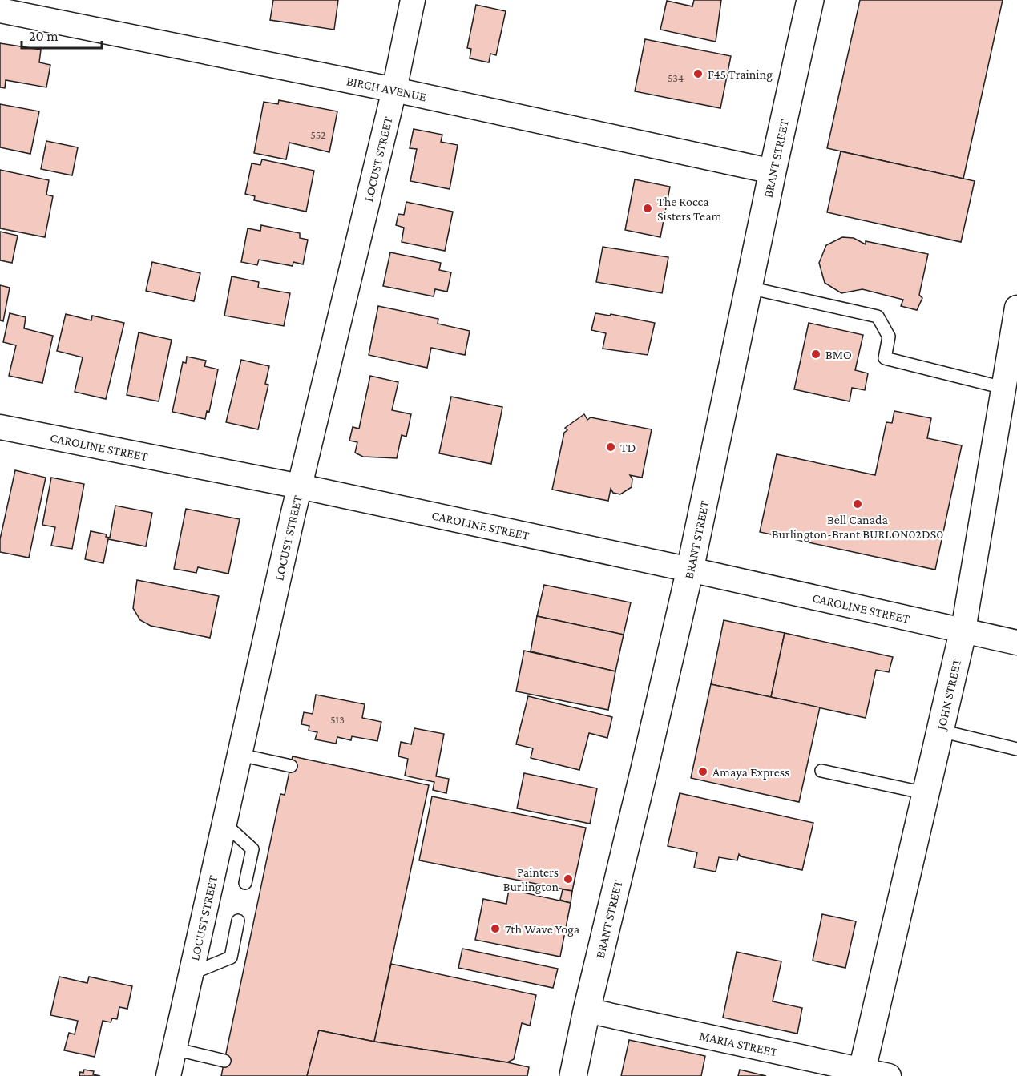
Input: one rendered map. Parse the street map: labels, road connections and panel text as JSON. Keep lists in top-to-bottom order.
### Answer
{
  "streets": {
    "main road": ["BRANT STREET", "JOHN STREET"],
    "street": [
      "BIRCH AVENUE",
      "LOCUST STREET",
      "CAROLINE STREET",
      "MARIA STREET"
    ]
  },
  "crossings": [
    ["BIRCH AVENUE", "BRANT STREET"],
    ["BIRCH AVENUE", "LOCUST STREET"],
    ["BRANT STREET", "CAROLINE STREET"],
    ["BRANT STREET", "MARIA STREET"],
    ["LOCUST STREET", "CAROLINE STREET"],
    ["CAROLINE STREET", "JOHN STREET"],
    ["JOHN STREET", "MARIA STREET"]
  ],
  "places": [
    "F45 Training",
    "The Rocca Sisters Team",
    "BMO",
    "TD",
    "Bell Canada Burlington-Brant BURLON02DS0",
    "Amaya Express",
    "Painters Burlington",
    "7th Wave Yoga"
  ],
  "house_numbers": ["534", "552", "513"],
  "scale_bar": "20 m"
}
